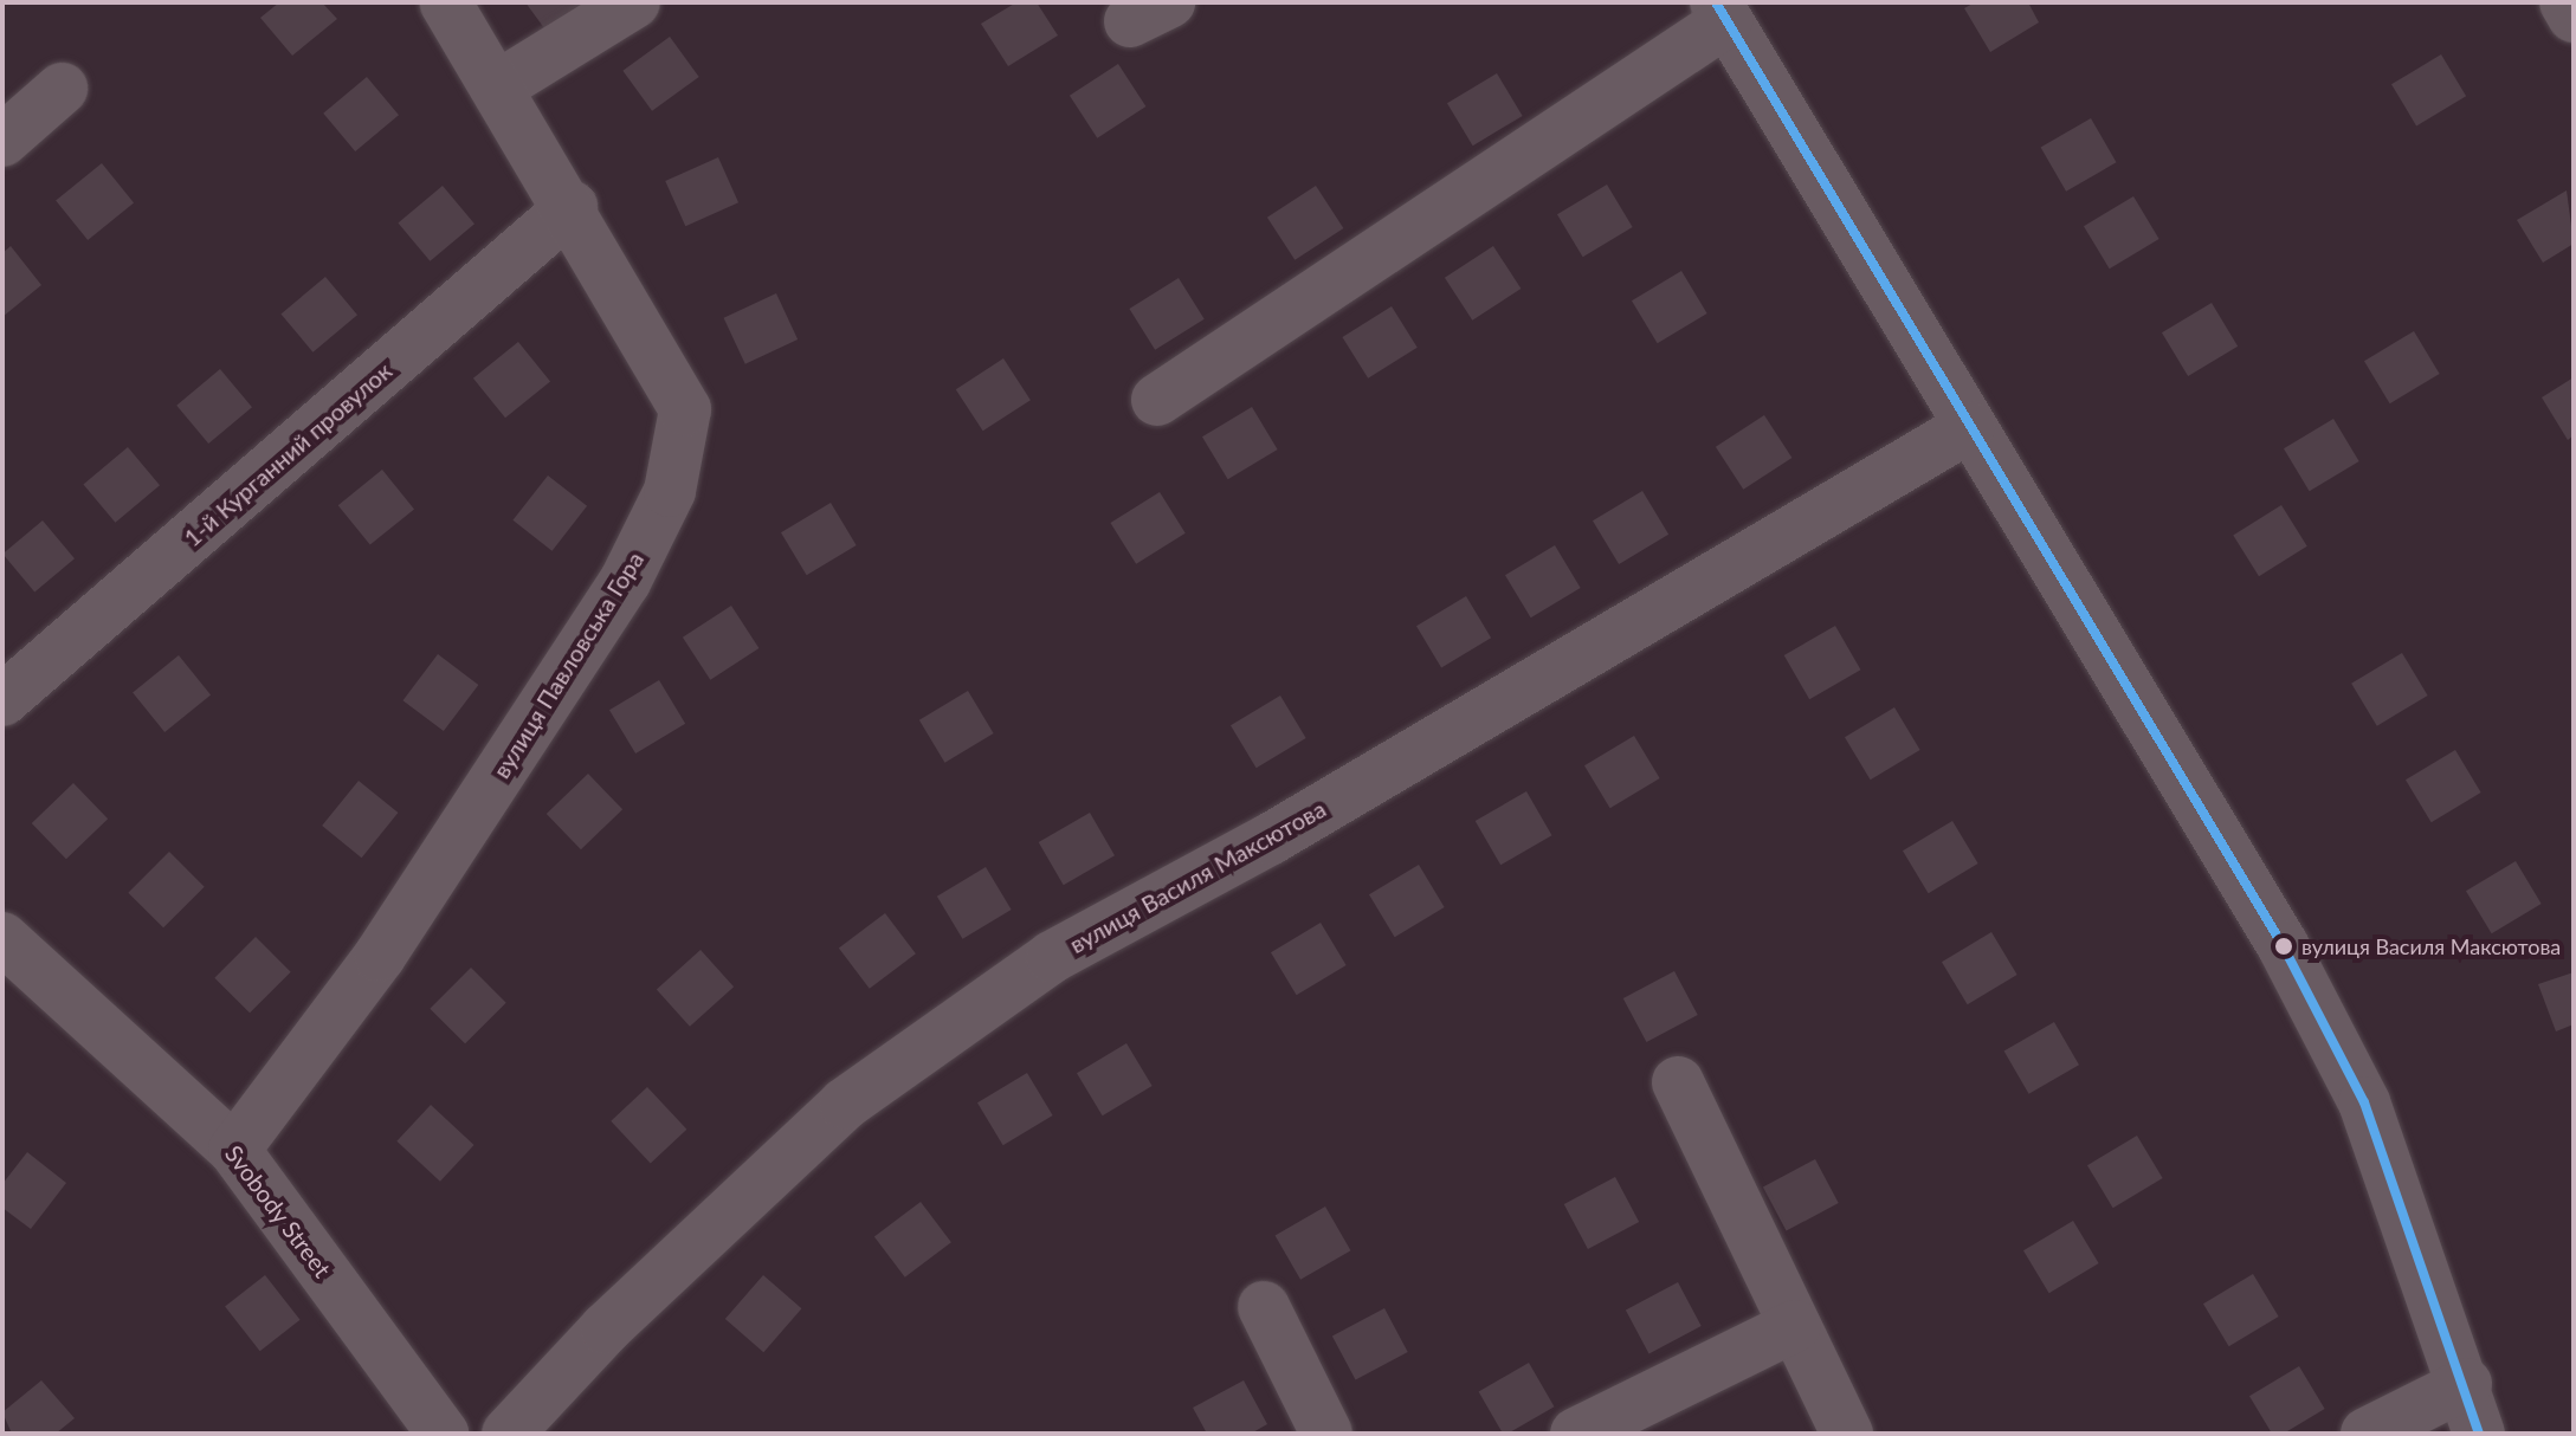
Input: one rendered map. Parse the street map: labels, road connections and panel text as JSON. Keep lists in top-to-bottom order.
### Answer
{
  "streets": {
    "street": [
      "1-й Курганний провулок",
      "вулиця Павловська Гора",
      "вулиця Василя Максютова",
      "Svobody Street"
    ]
  },
  "crossings": [
    ["1-й Курганний провулок", "вулиця Павловська Гора"],
    ["вулиця Павловська Гора", "Svobody Street"]
  ],
  "places": ["вулиця Василя Максютова"]
}
